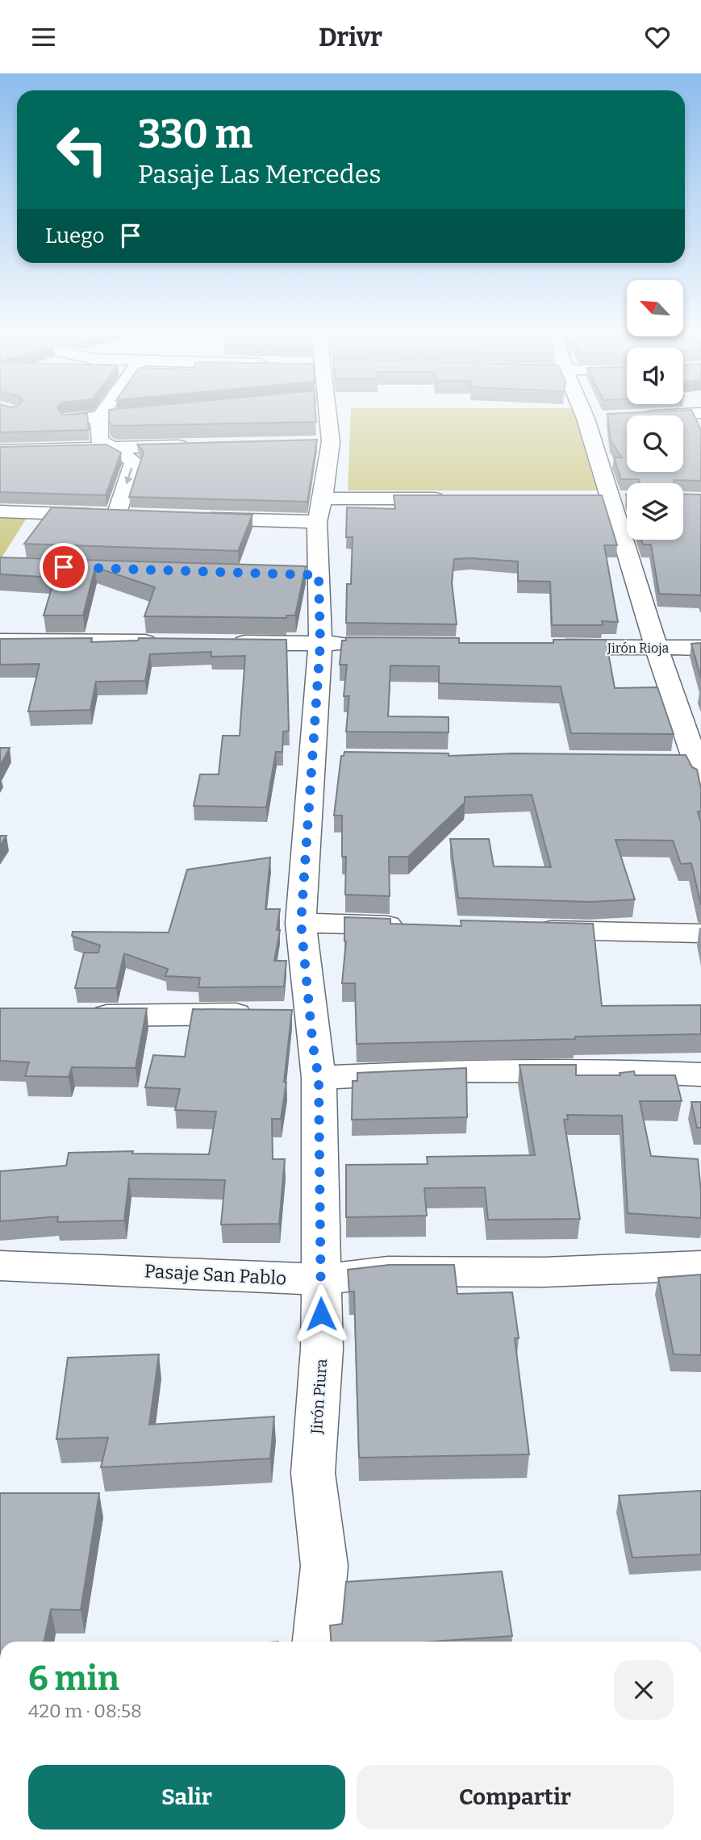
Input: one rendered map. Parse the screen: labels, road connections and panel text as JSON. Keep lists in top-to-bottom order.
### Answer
{
  "streets": {
    "street": ["Jirón Rioja", "Pasaje San Pablo", "Jirón Piura"]
  },
  "crossings": [
    ["Pasaje San Pablo", "Jirón Piura"]
  ],
  "north": "top left",
  "page": {
    "header": "Drivr",
    "turn": ["330 m", "Pasaje Las Mercedes"],
    "then": "Luego",
    "heading": ["6 min", "420 m · 08:58"],
    "buttons": ["Salir", "Compartir"]
  }
}
